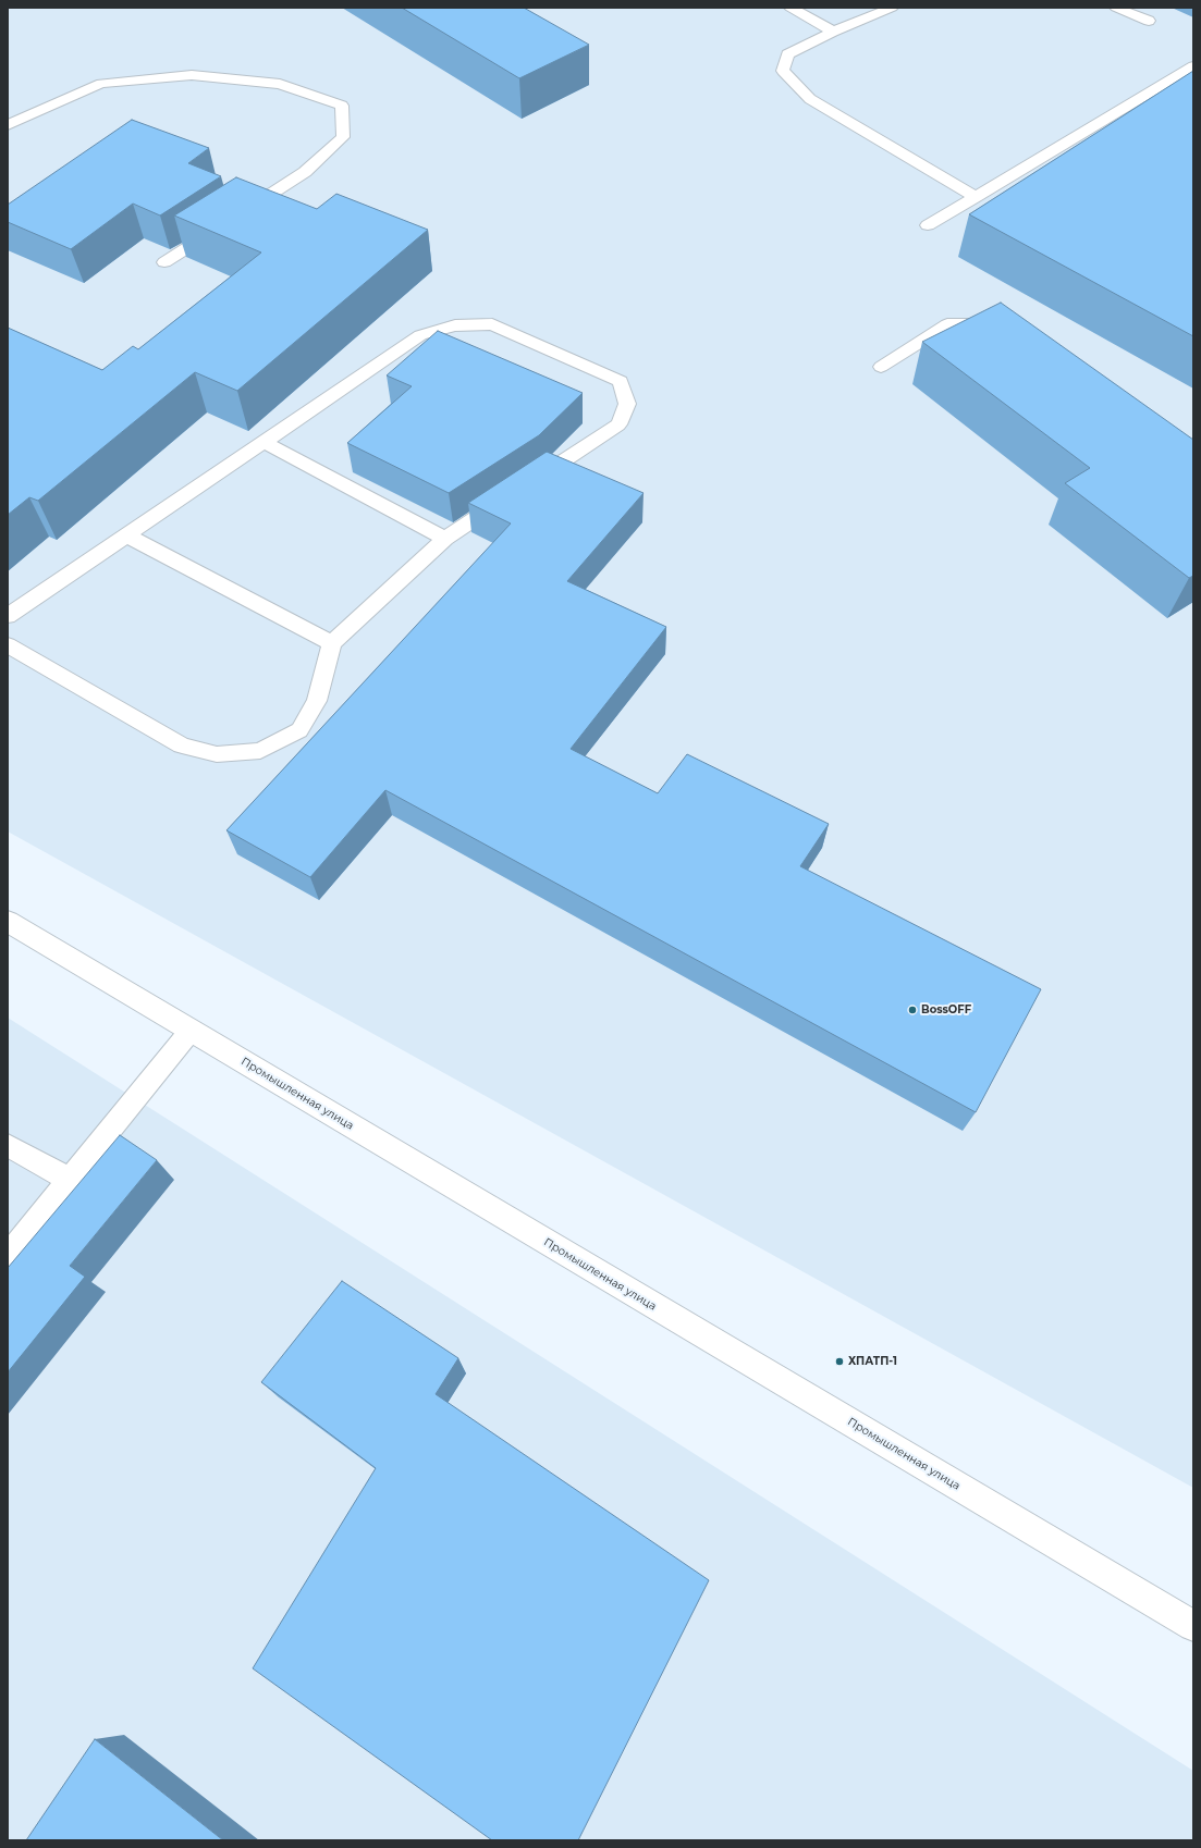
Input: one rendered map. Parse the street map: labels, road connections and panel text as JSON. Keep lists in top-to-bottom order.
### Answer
{
  "streets": {
    "street": ["Промышленная улица"]
  },
  "places": ["BossOFF", "ХПАТП-1"]
}
